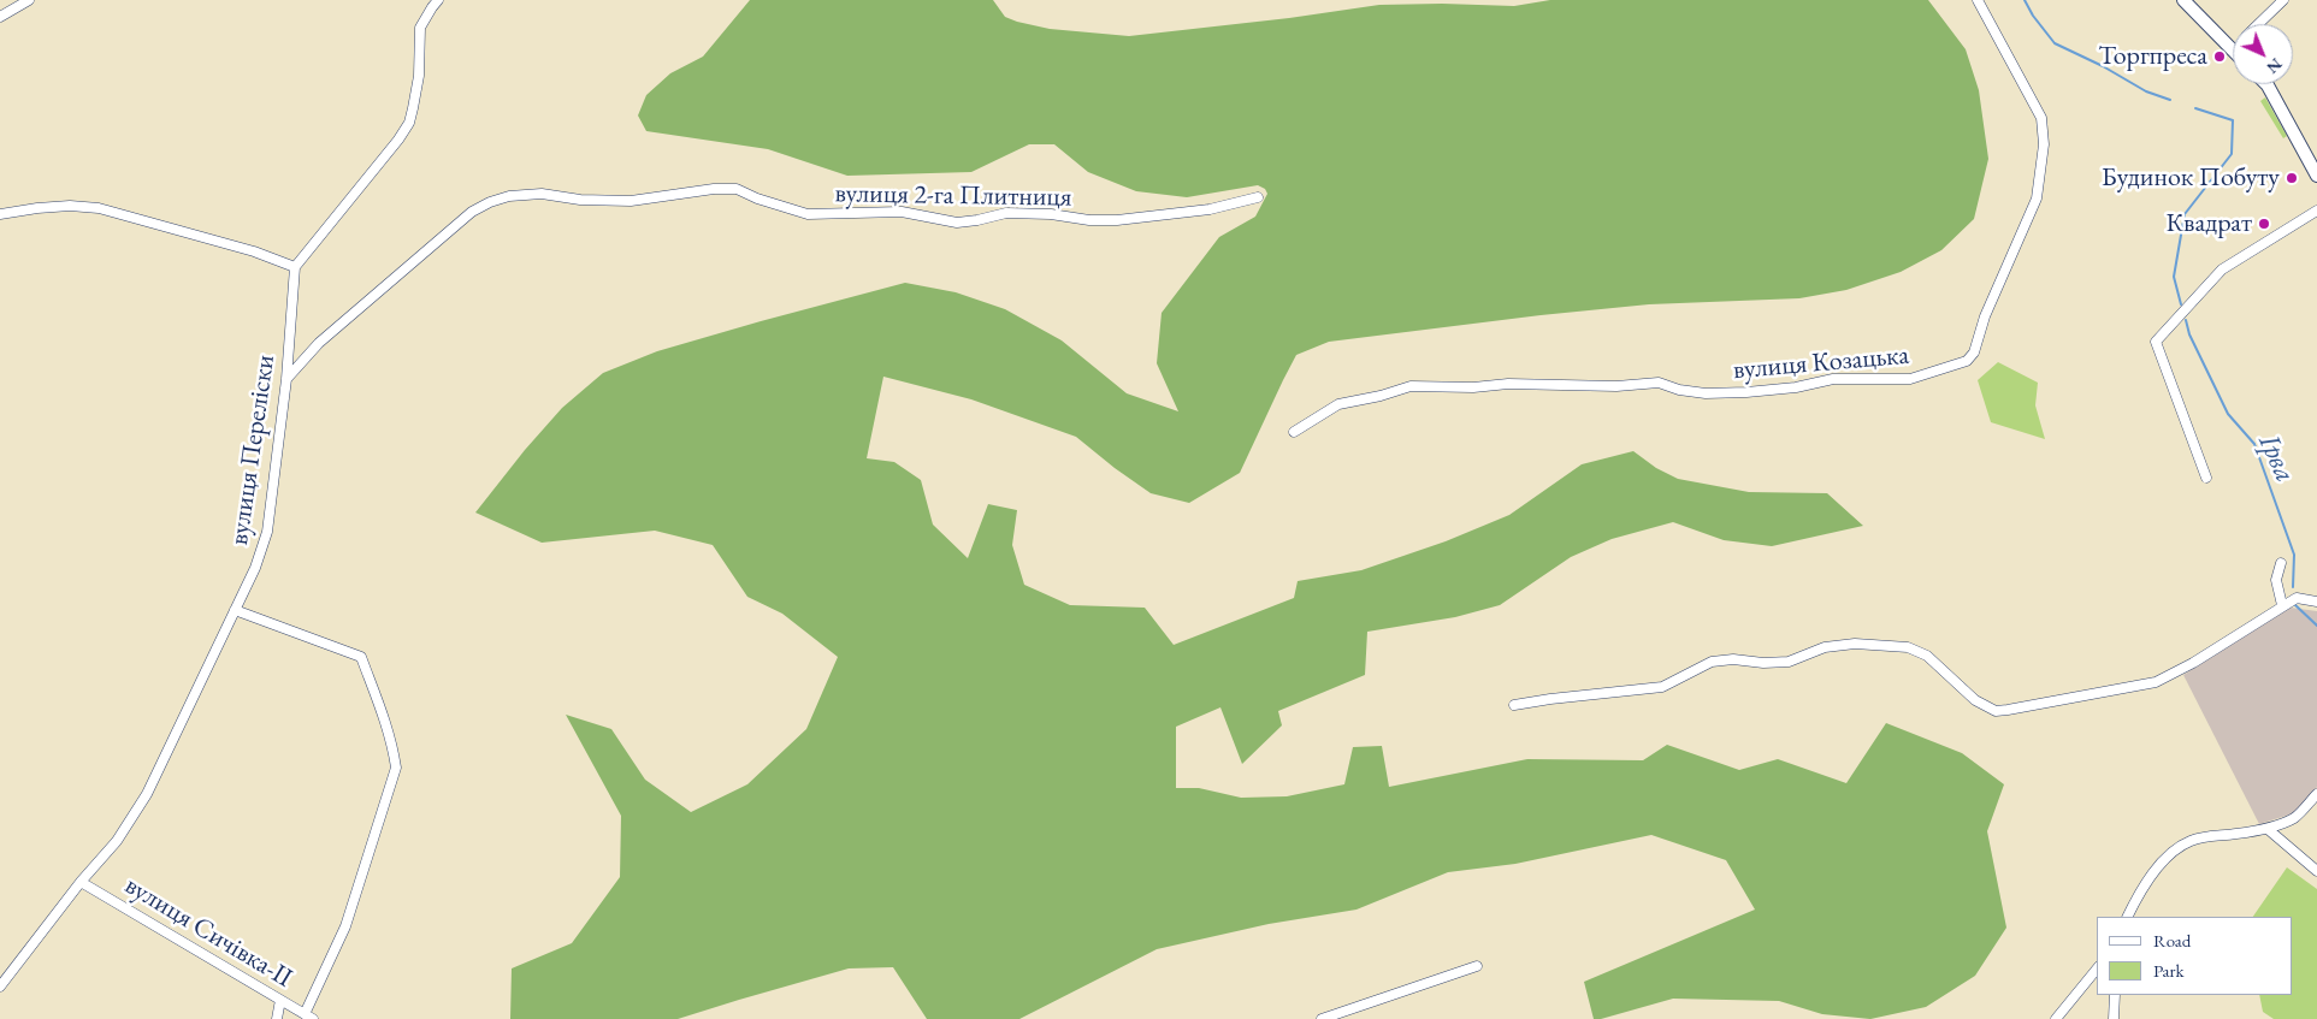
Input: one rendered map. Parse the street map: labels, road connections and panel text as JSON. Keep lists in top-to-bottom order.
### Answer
{
  "streets": {
    "street": [
      "вулиця 2-га Плитниця",
      "вулиця Козацька",
      "вулиця Переліски",
      "вулиця Сичівка-II"
    ]
  },
  "crossings": [
    ["вулиця 2-га Плитниця", "вулиця Переліски"],
    ["вулиця Переліски", "вулиця Сичівка-II"]
  ],
  "water": ["Ірва"],
  "places": ["Торгпреса", "Будинок Побуту", "Квадрат"],
  "legend": ["Road", "Park"],
  "north": "bottom right"
}
